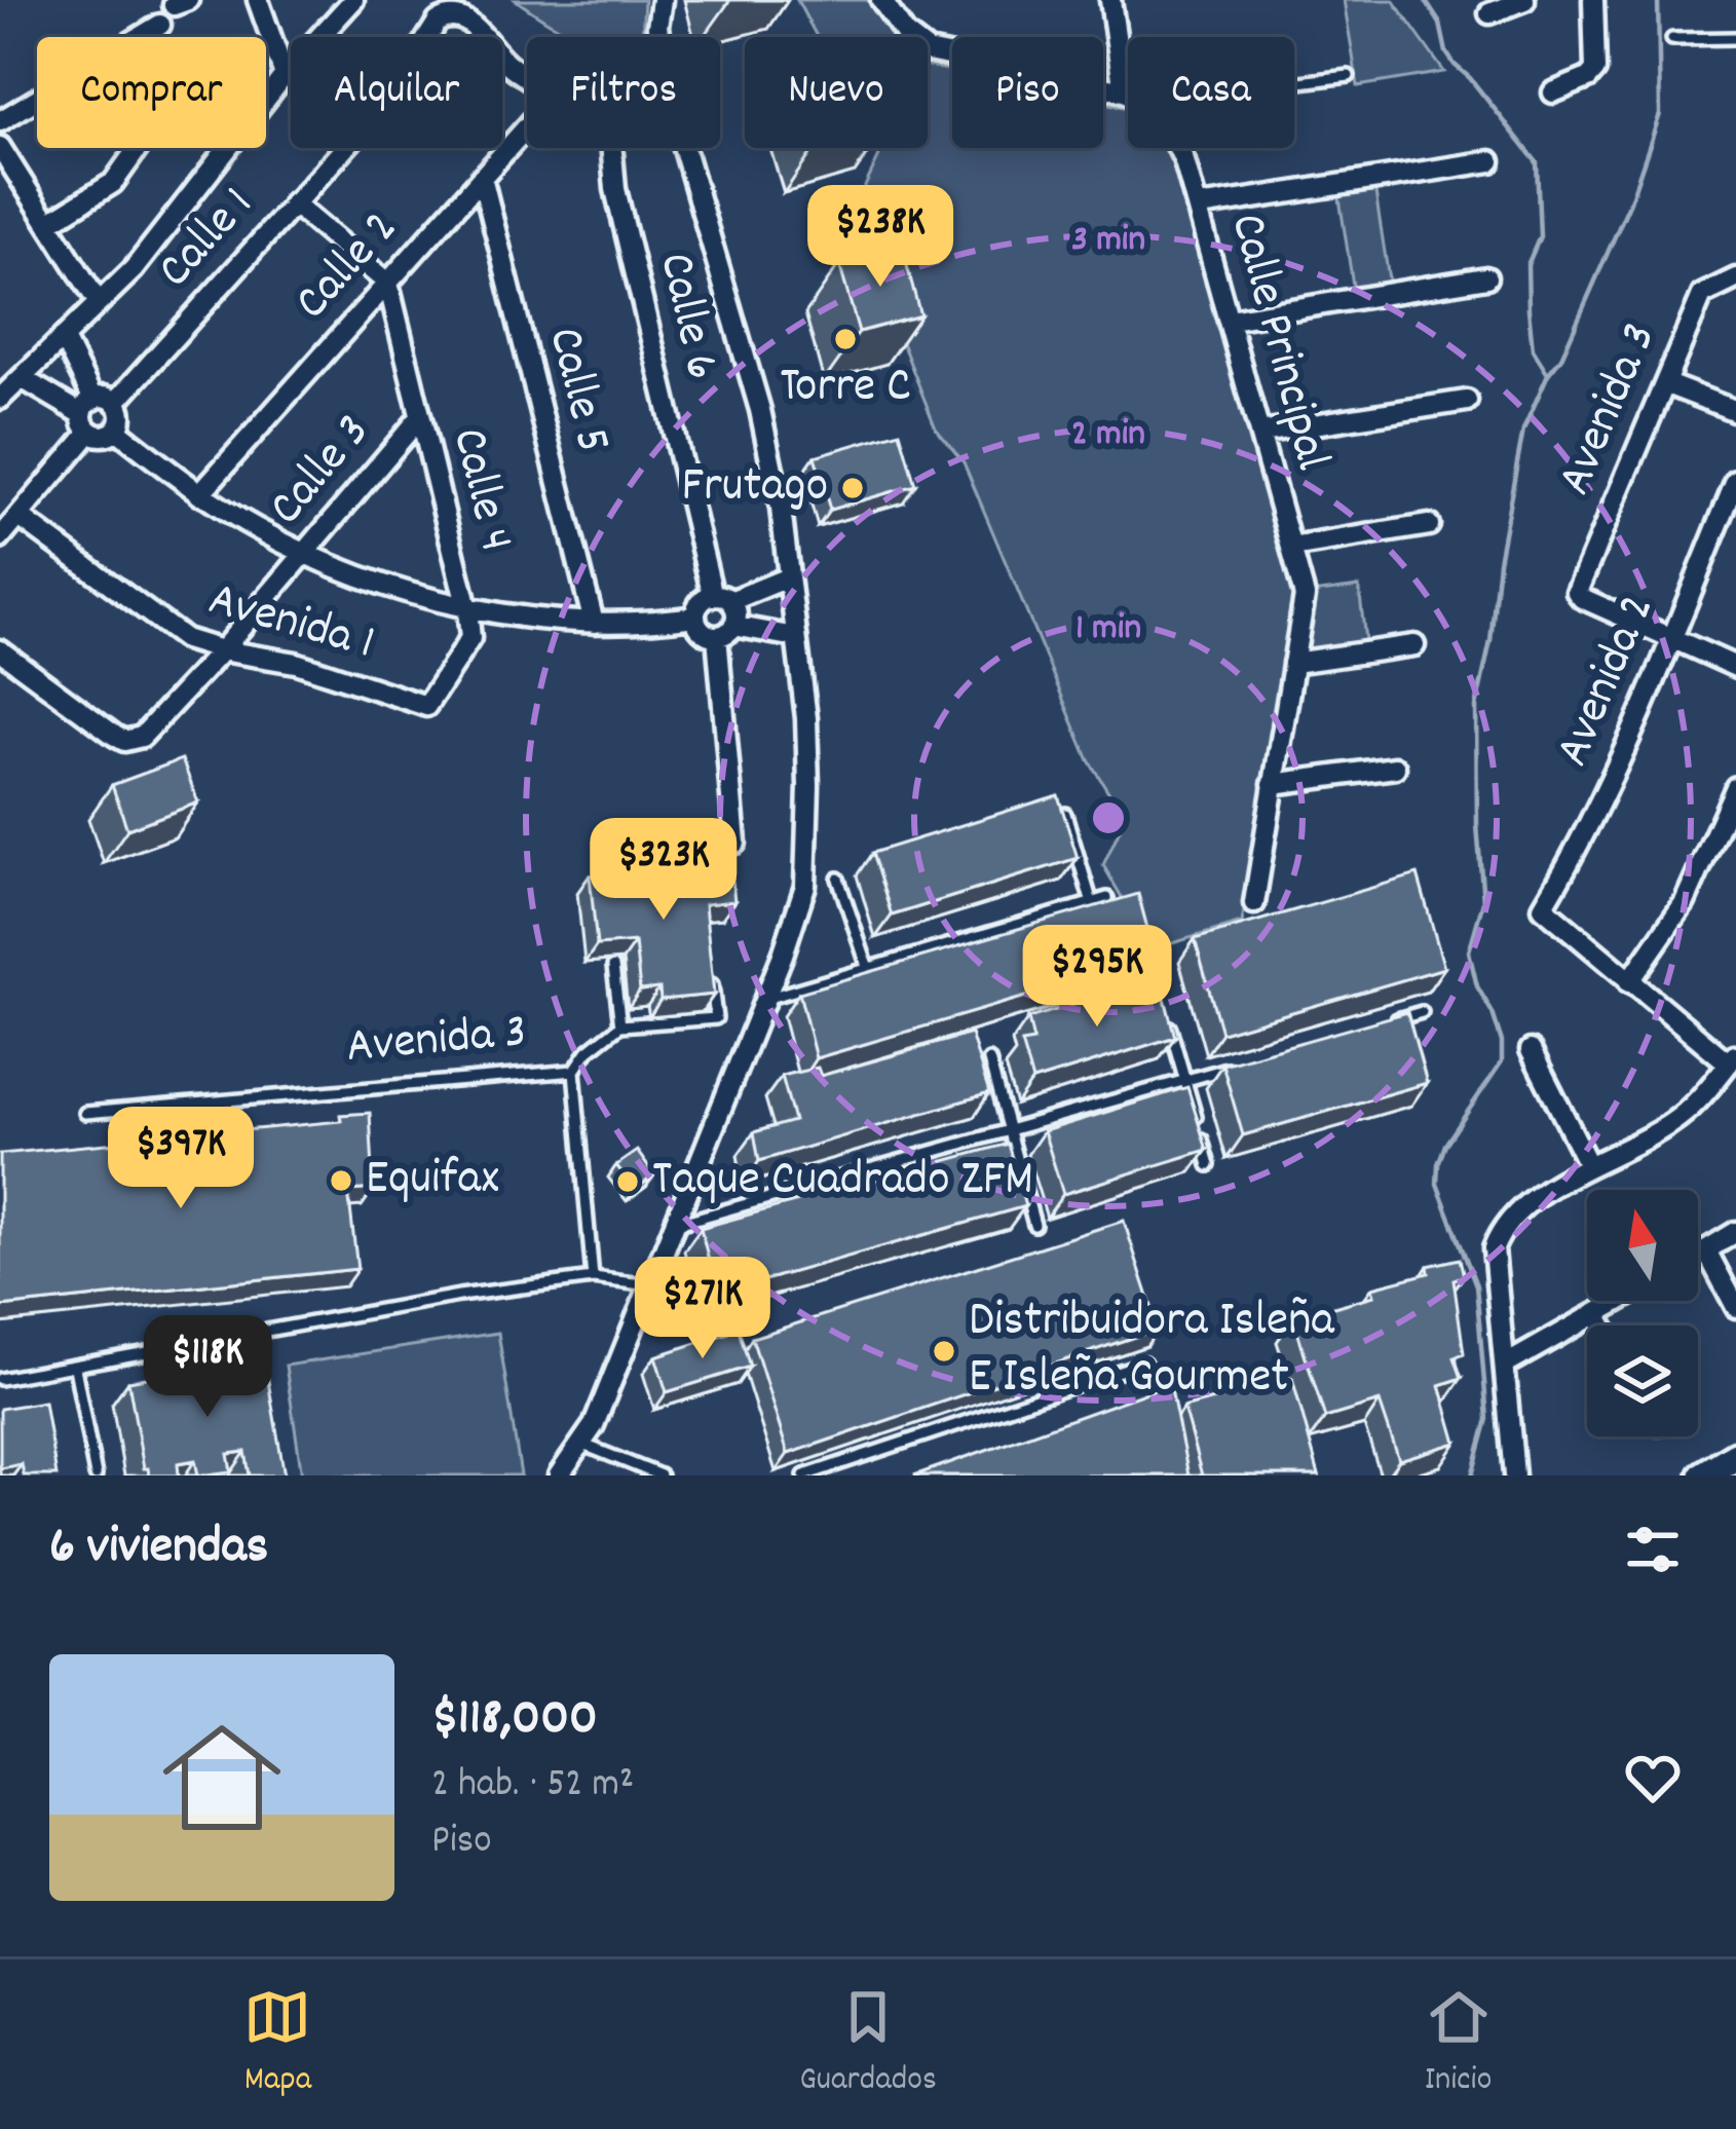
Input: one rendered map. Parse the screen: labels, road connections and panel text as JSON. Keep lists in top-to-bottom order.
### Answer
{
  "streets": {
    "street": [
      "Calle 1",
      "Calle 2",
      "Calle 6",
      "Calle Principal",
      "Calle 5",
      "Avenida 3",
      "Calle 3",
      "Calle 4",
      "Avenida 1",
      "Avenida 2"
    ]
  },
  "crossings": [
    ["Calle 2", "Calle 5"],
    ["Calle 2", "Calle 4"],
    ["Avenida 3", "Avenida 2"],
    ["Calle 3", "Calle 4"],
    ["Calle 3", "Avenida 1"],
    ["Calle 4", "Avenida 1"]
  ],
  "places": [
    "Torre C",
    "Frutago",
    "Equifax",
    "Taque Cuadrado ZFM",
    "Distribuidora Isleña E Isleña Gourmet"
  ],
  "north": "top",
  "page": {
    "chip": [
      "Comprar",
      "Alquilar",
      "Filtros",
      "Nuevo",
      "Piso",
      "Casa"
    ],
    "price": [
      "$238K",
      "$323K",
      "$295K",
      "$397K",
      "$271K",
      "$118K"
    ],
    "heading": "6 viviendas",
    "list": [
      {
        "name": "$118,000",
        "note": "2 hab. · 52 m² · Piso"
      }
    ],
    "tabs": ["Mapa", "Guardados", "Inicio"]
  },
  "rings": ["3 min", "2 min", "1 min"]
}
